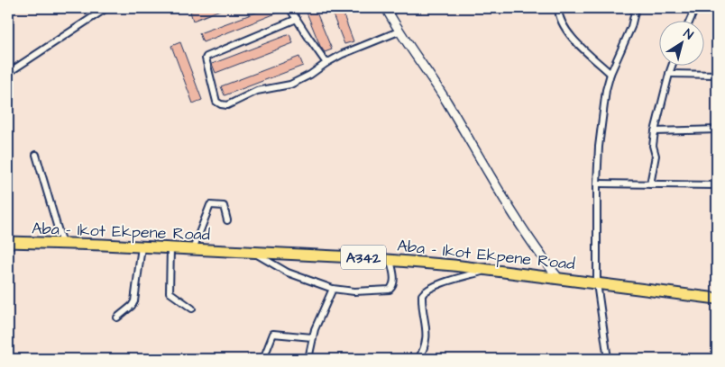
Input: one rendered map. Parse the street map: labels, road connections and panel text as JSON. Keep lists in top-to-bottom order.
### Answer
{
  "streets": {
    "highway": ["Aba - Ikot Ekpene Road", "A342"]
  },
  "north": "top right"
}
